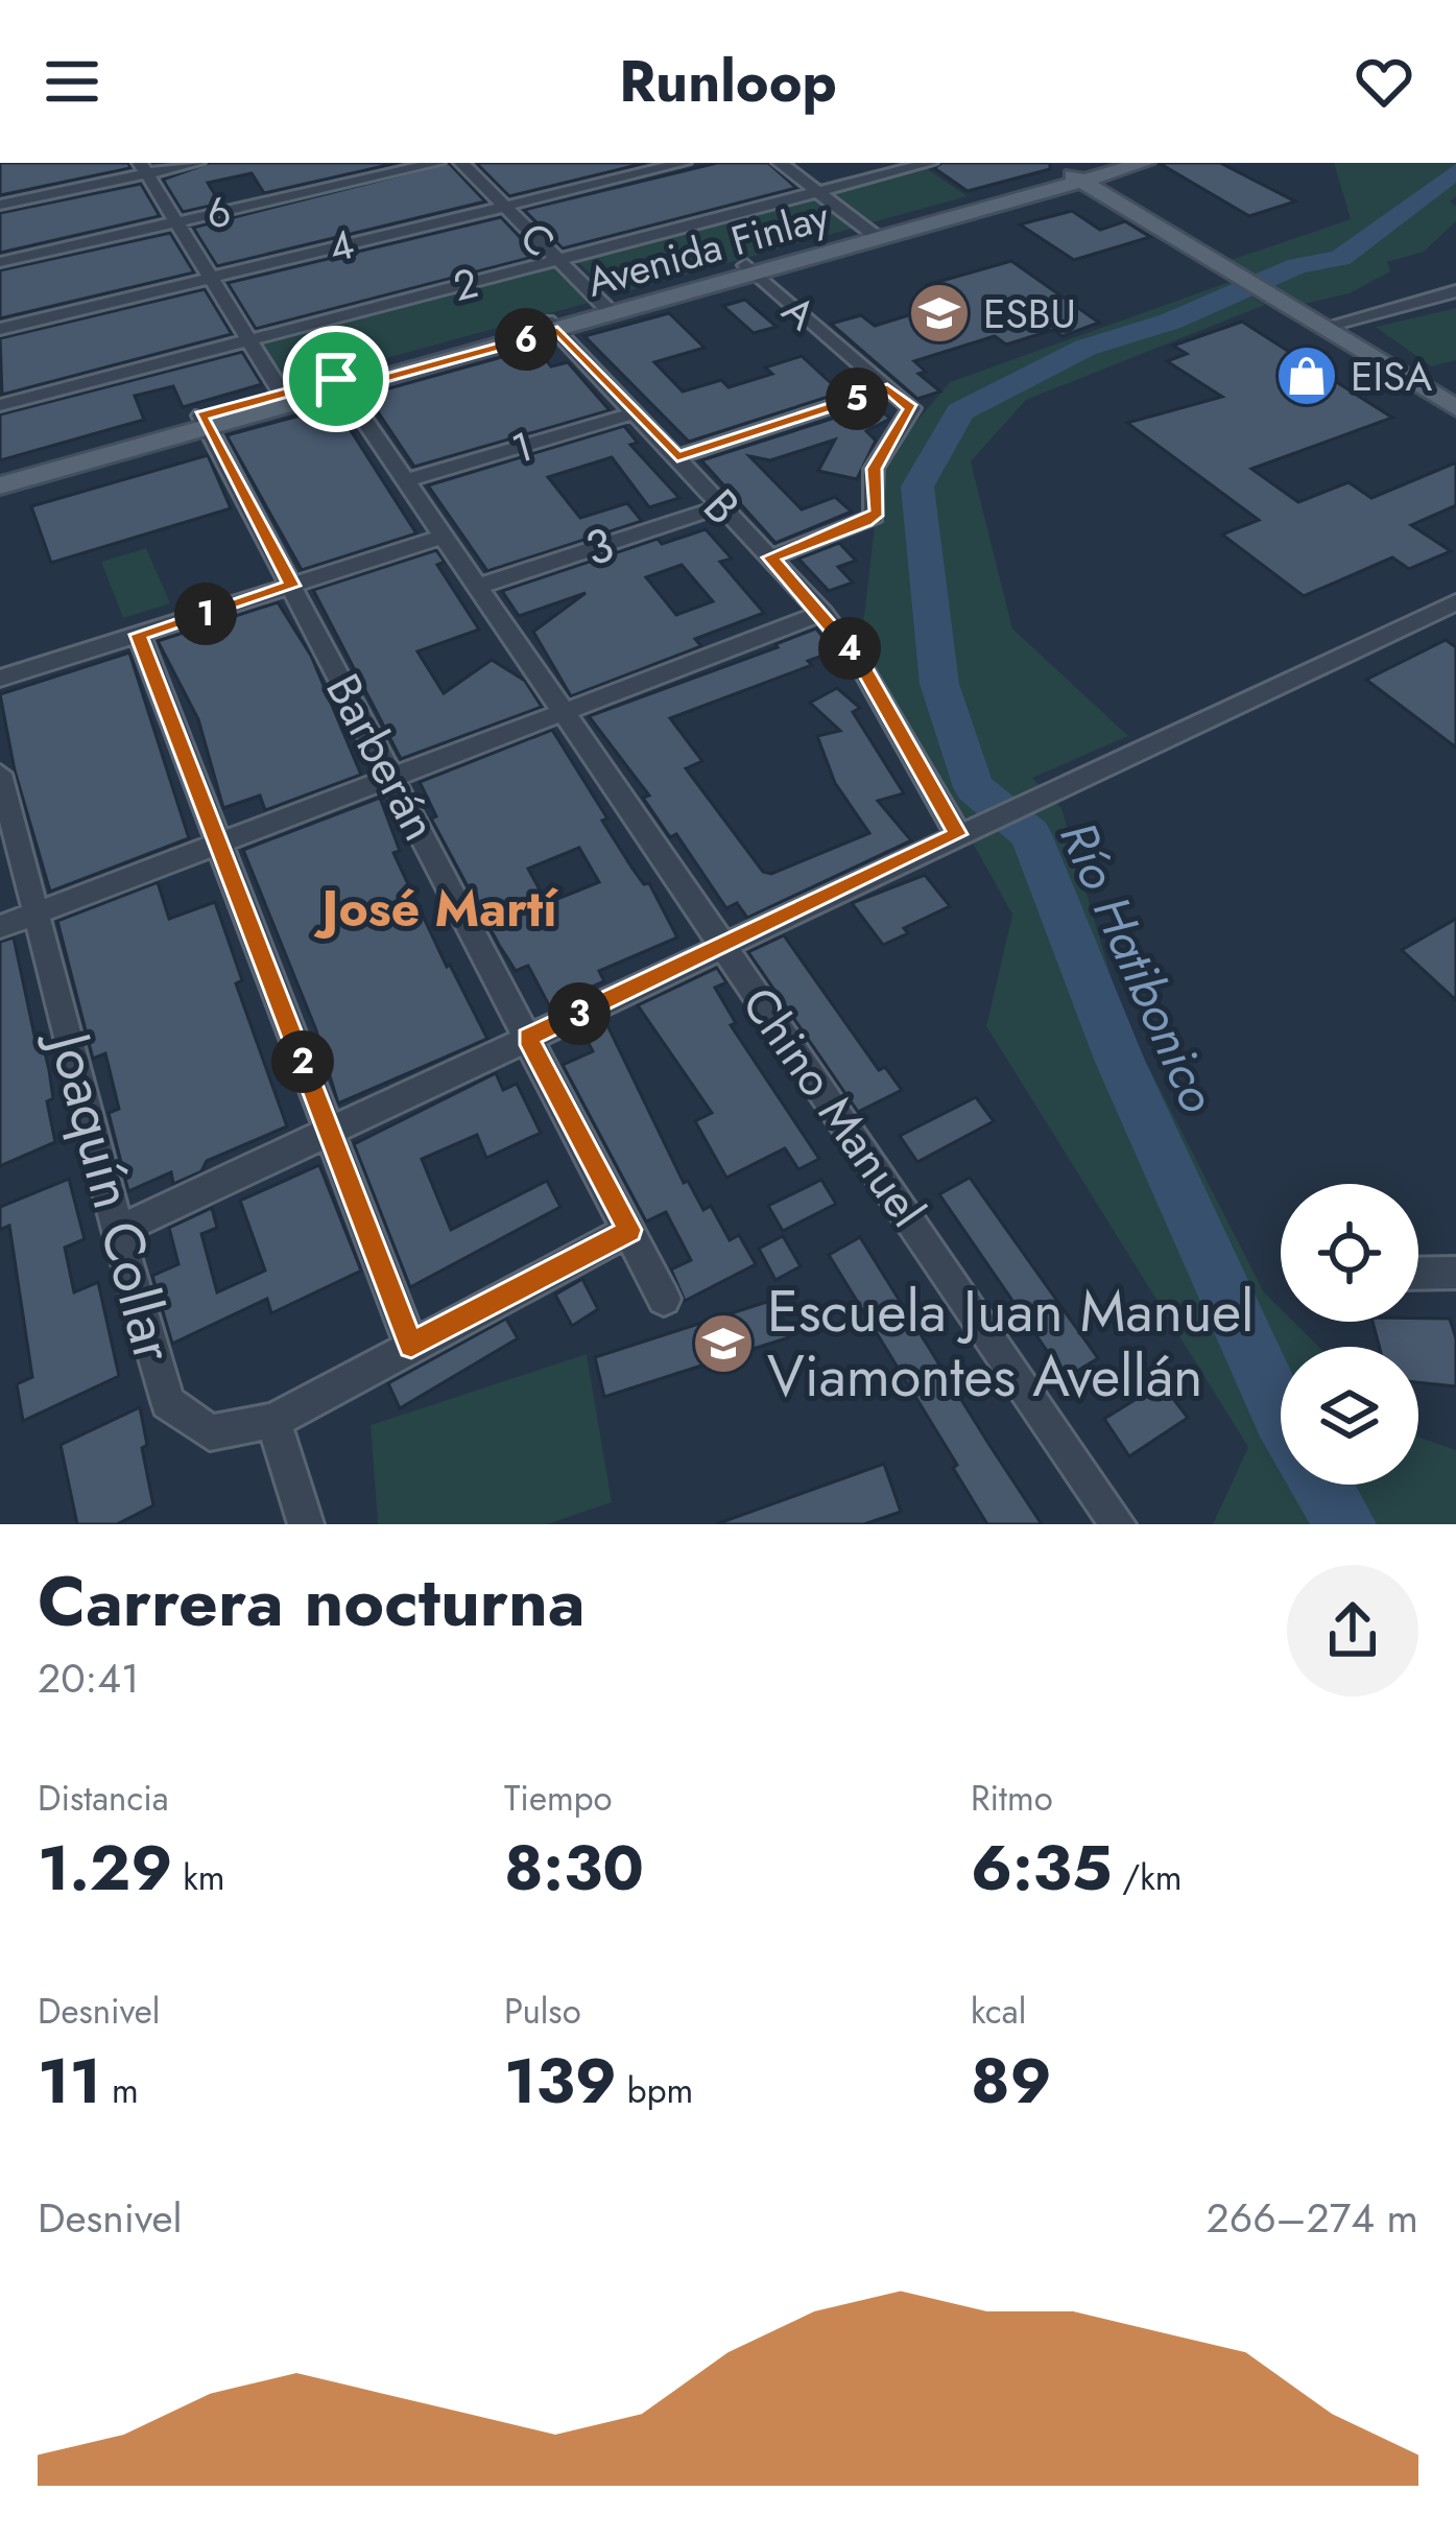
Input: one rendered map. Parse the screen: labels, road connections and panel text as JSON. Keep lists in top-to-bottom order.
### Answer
{
  "streets": {
    "main road": ["Avenida Finlay"],
    "street": [
      "6",
      "C",
      "4",
      "2",
      "A",
      "1",
      "B",
      "3",
      "Barberán",
      "Chino Manuel",
      "Joaquín Collar"
    ]
  },
  "crossings": [
    ["C", "4"],
    ["C", "Avenida Finlay"],
    ["C", "2"],
    ["Avenida Finlay", "A"],
    ["Avenida Finlay", "B"],
    ["Avenida Finlay", "Barberán"],
    ["Avenida Finlay", "Chino Manuel"],
    ["A", "B"],
    ["1", "B"],
    ["1", "Chino Manuel"],
    ["B", "3"],
    ["3", "Chino Manuel"],
    ["Barberán", "Joaquín Collar"]
  ],
  "districts": ["José Martí"],
  "water": ["Río Hatibonico"],
  "places": {
    "school or university": ["ESBU", "Escuela Juan Manuel Viamontes Avellán"],
    "shop": ["EISA"]
  },
  "page": {
    "header": "Runloop",
    "pins": [
      "6",
      "5",
      "1",
      "4",
      "3",
      "2"
    ],
    "heading": ["Carrera nocturna", "20:41"],
    "stats": [
      ["Distancia", "1.29 km"],
      ["Tiempo", "8:30"],
      ["Ritmo", "6:35 /km"],
      ["Desnivel", "11 m"],
      ["Pulso", "139 bpm"],
      ["kcal", "89"]
    ],
    "chart": ["Desnivel", "266–274 m"]
  }
}
